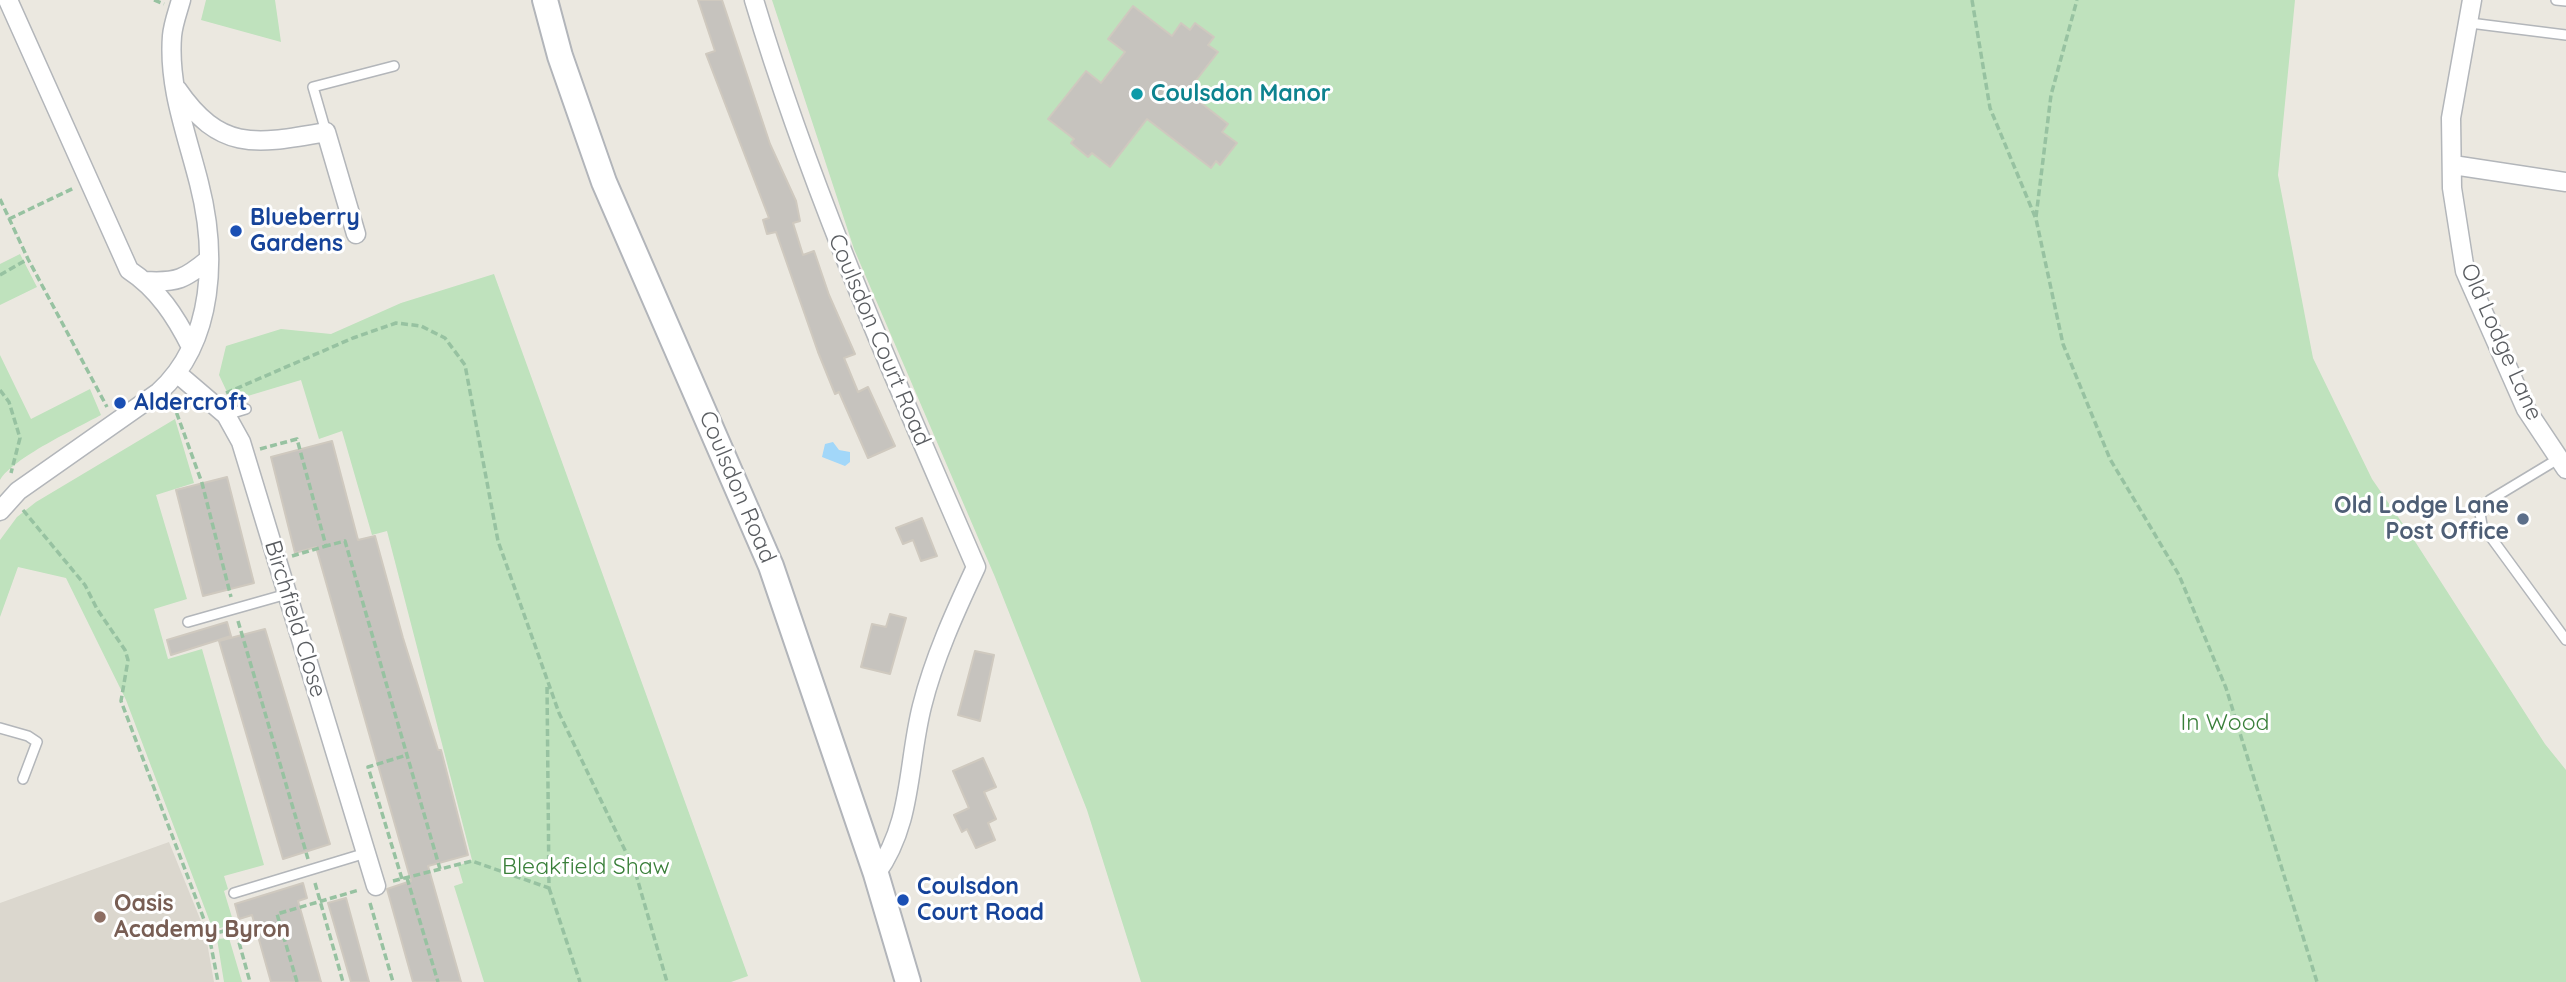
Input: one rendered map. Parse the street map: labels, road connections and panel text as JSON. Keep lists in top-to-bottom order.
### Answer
{
  "streets": {
    "main road": ["Coulsdon Road"],
    "street": ["Coulsdon Court Road", "Old Lodge Lane", "Birchfield Close"]
  },
  "crossings": [
    ["Coulsdon Court Road", "Coulsdon Road"]
  ],
  "parks": ["In Wood", "Bleakfield Shaw"],
  "places": [
    "Coulsdon Manor",
    "Blueberry Gardens",
    "Aldercroft",
    "Old Lodge Lane Post Office",
    "Coulsdon Court Road",
    "Oasis Academy Byron"
  ]
}
